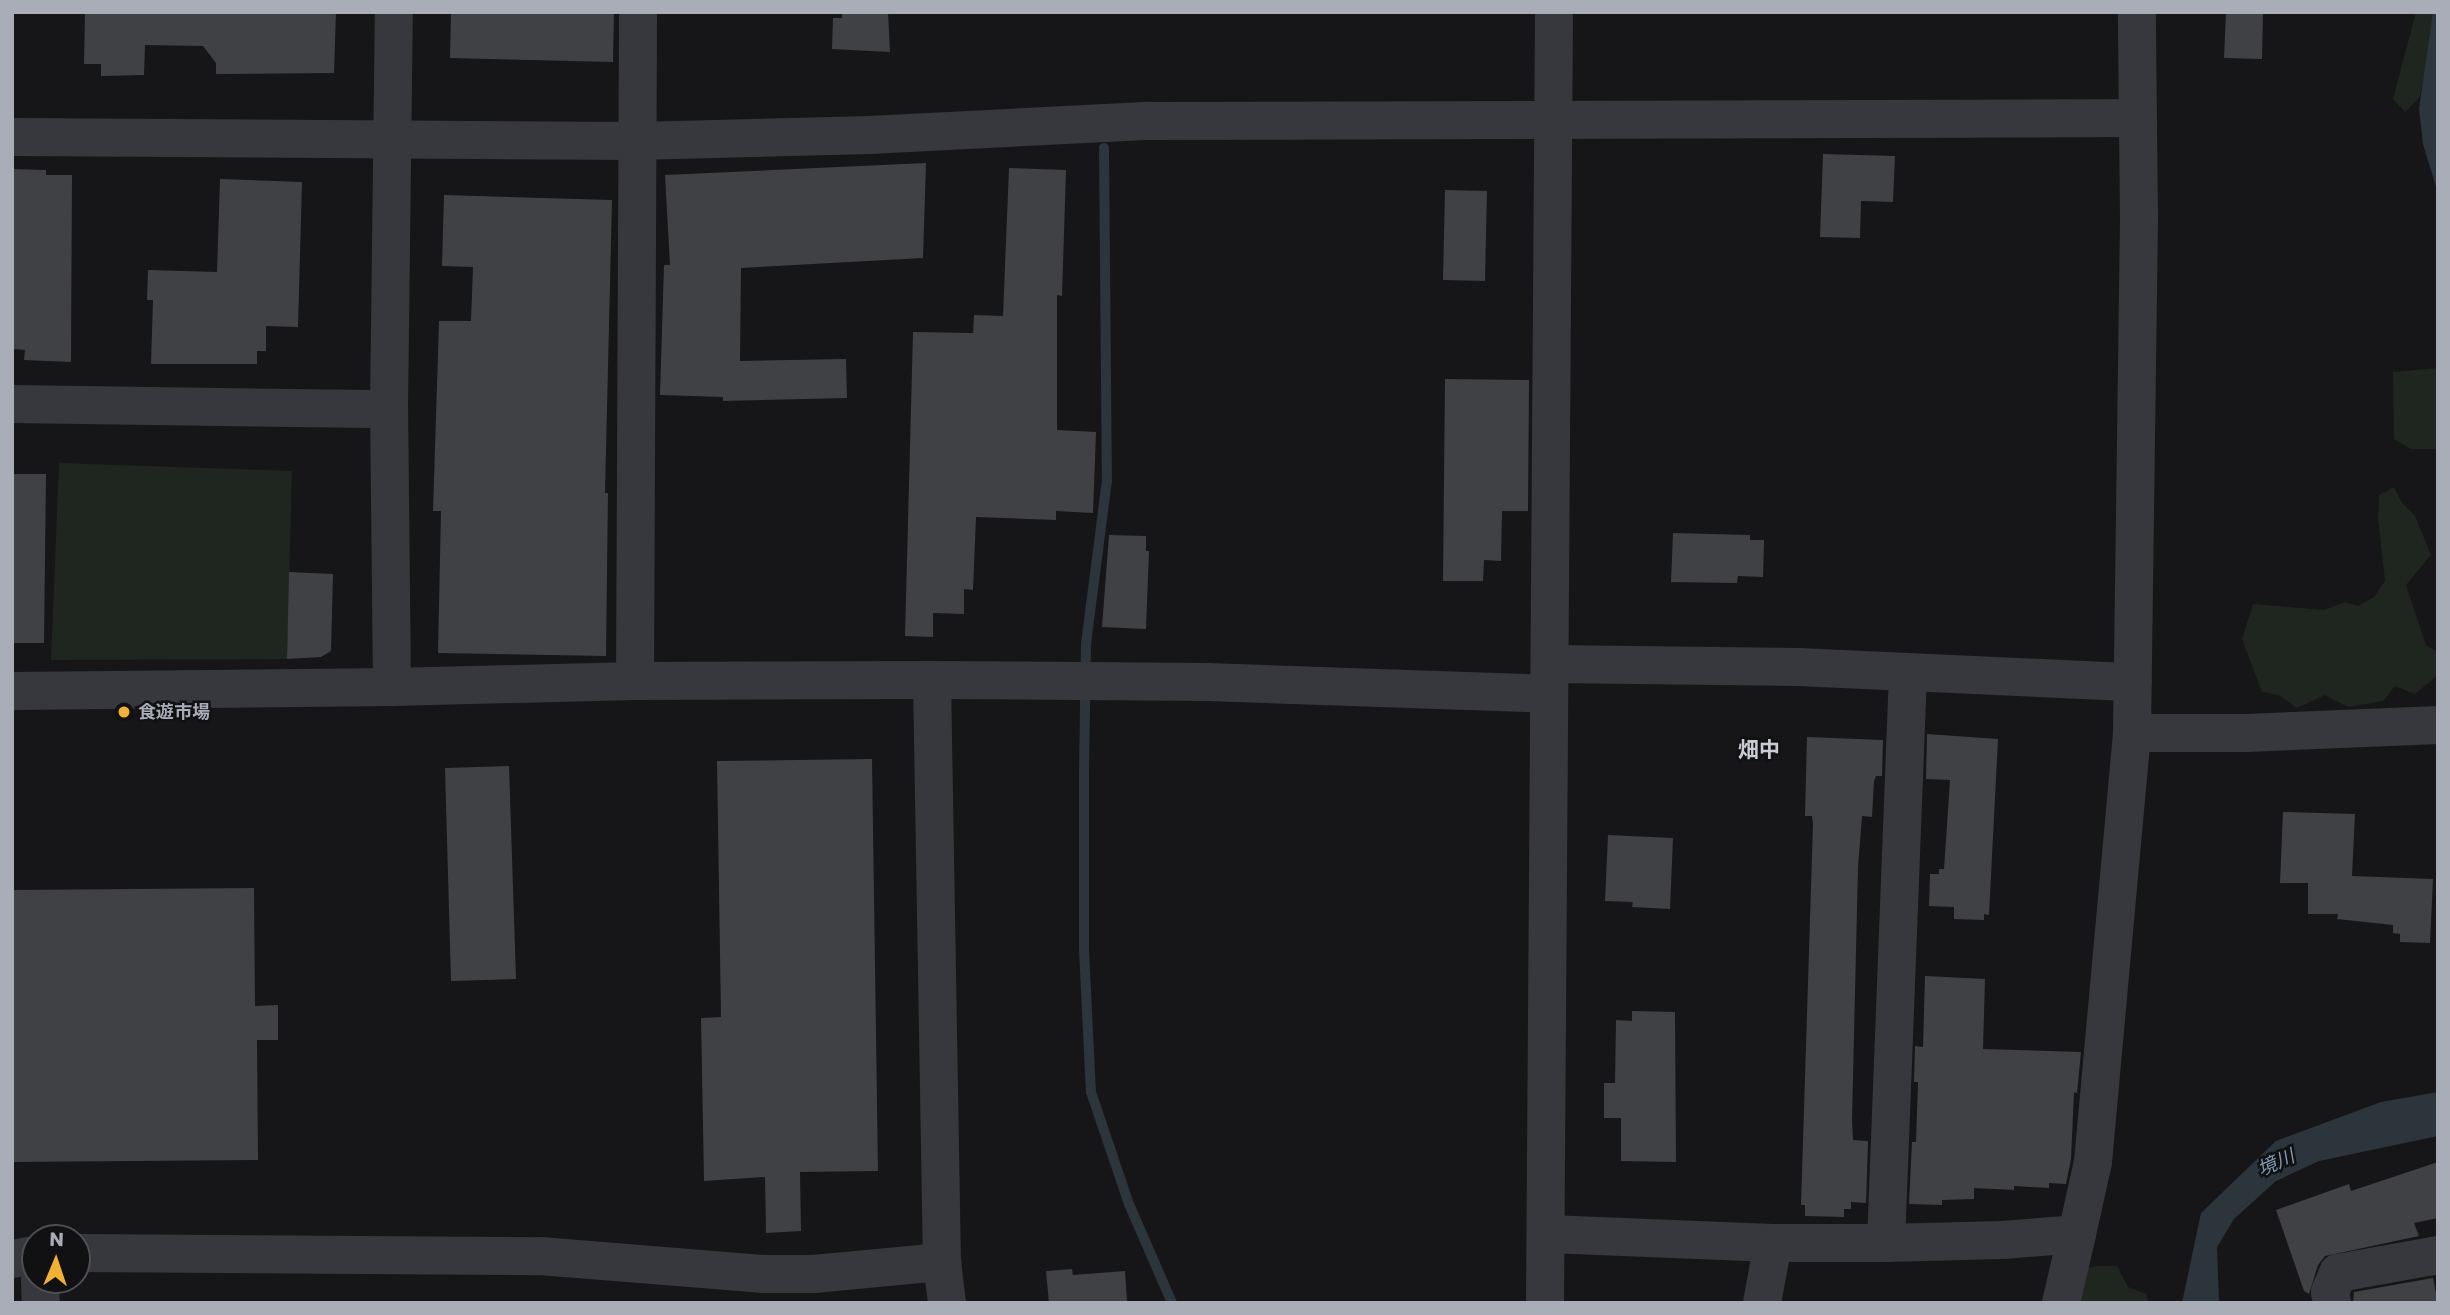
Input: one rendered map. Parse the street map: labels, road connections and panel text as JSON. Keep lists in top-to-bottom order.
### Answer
{
  "districts": ["畑中"],
  "water": ["境川"],
  "places": ["食遊市場"],
  "north": "top"
}
